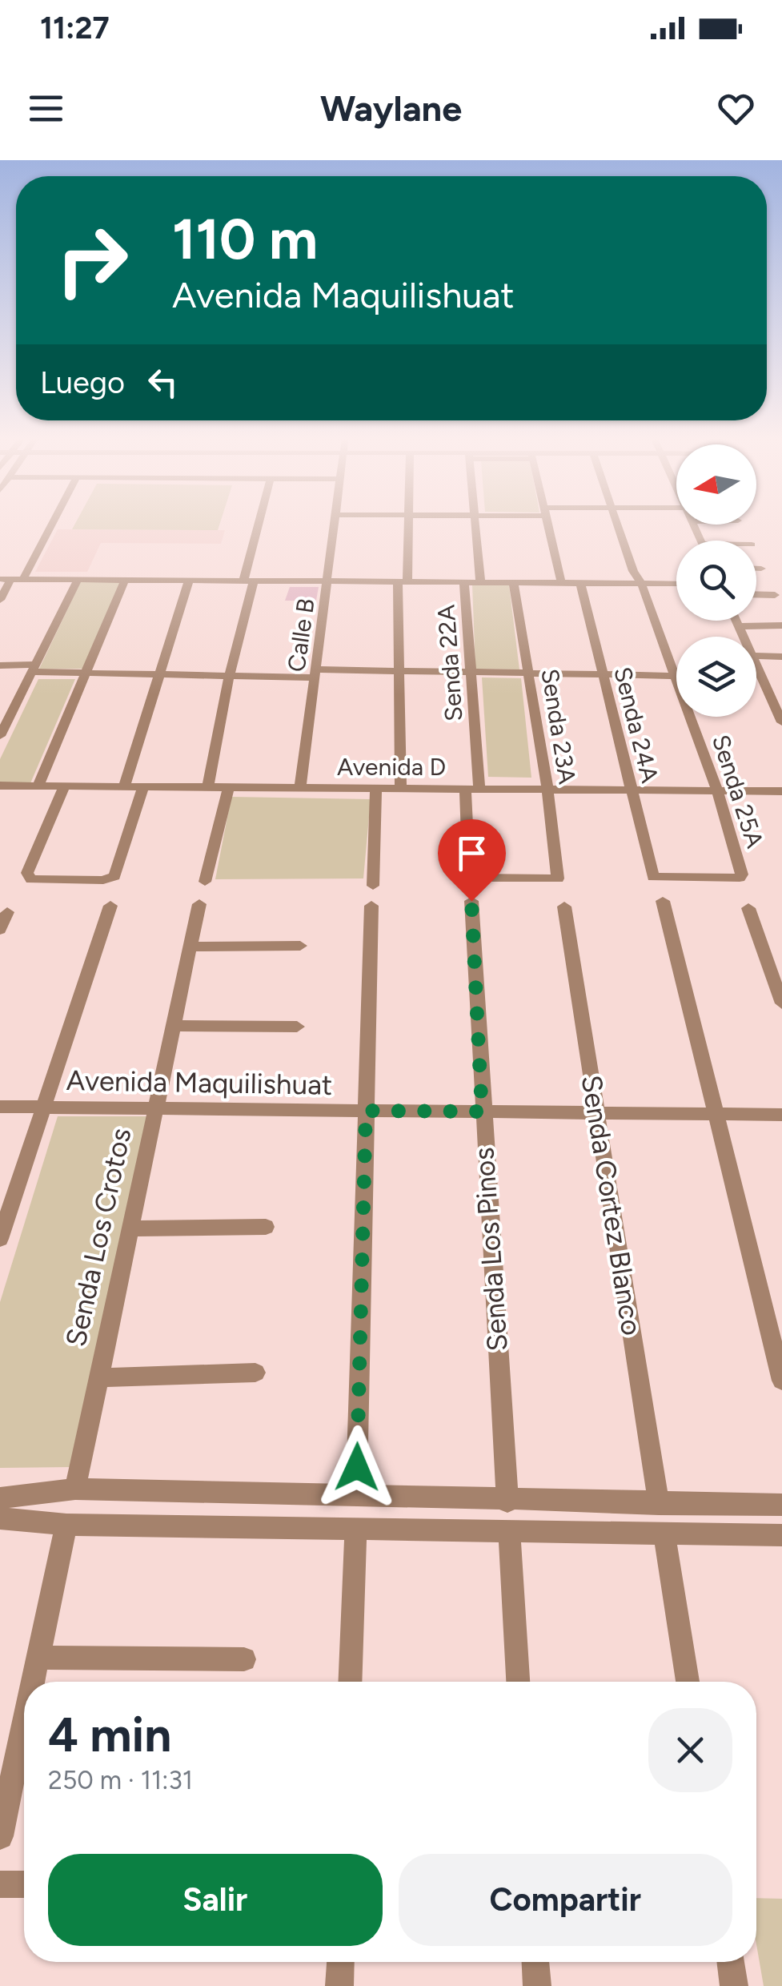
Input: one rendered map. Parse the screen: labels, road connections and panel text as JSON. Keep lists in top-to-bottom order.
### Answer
{
  "streets": {
    "street": [
      "Calle B",
      "Senda 22A",
      "Senda 24A",
      "Senda 23A",
      "Avenida D",
      "Senda 25A",
      "Avenida Maquilishuat",
      "Senda Cortez Blanco",
      "Senda Los Crotos",
      "Senda Los Pinos"
    ]
  },
  "crossings": [
    ["Calle B", "Avenida D"],
    ["Senda 22A", "Avenida D"],
    ["Senda 24A", "Avenida D"],
    ["Senda 24A", "Senda 25A"],
    ["Senda 23A", "Avenida D"],
    ["Avenida D", "Senda 25A"],
    ["Avenida Maquilishuat", "Senda Cortez Blanco"],
    ["Avenida Maquilishuat", "Senda Los Crotos"],
    ["Avenida Maquilishuat", "Senda Los Pinos"]
  ],
  "north": "left",
  "page": {
    "status": "11:27",
    "header": "Waylane",
    "turn": ["110 m", "Avenida Maquilishuat"],
    "then": "Luego",
    "heading": ["4 min", "250 m · 11:31"],
    "buttons": ["Salir", "Compartir"]
  }
}
